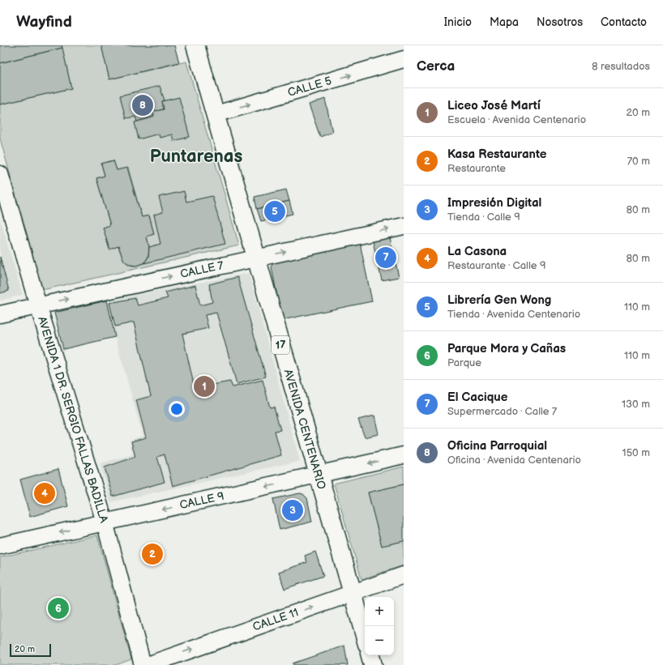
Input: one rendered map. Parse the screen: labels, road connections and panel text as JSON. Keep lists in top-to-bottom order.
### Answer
{
  "streets": {
    "main road": ["17", "AVENIDA CENTENARIO"],
    "street": [
      "CALLE 5",
      "CALLE 7",
      "AVENIDA 1 DR. SERGIO FALLAS BADILLA",
      "CALLE 9",
      "CALLE 11"
    ]
  },
  "crossings": [
    ["CALLE 5", "AVENIDA CENTENARIO"],
    ["CALLE 7", "AVENIDA 1 DR. SERGIO FALLAS BADILLA"],
    ["CALLE 7", "AVENIDA CENTENARIO"],
    ["AVENIDA 1 DR. SERGIO FALLAS BADILLA", "CALLE 9"],
    ["AVENIDA CENTENARIO", "CALLE 9"],
    ["AVENIDA CENTENARIO", "CALLE 11"]
  ],
  "one_way": [
    "CALLE 5",
    "CALLE 7",
    "CALLE 9",
    "CALLE 11"
  ],
  "districts": ["Puntarenas"],
  "scale_bar": "20 m",
  "page": {
    "header": "Wayfind",
    "nav": [
      "Inicio",
      "Mapa",
      "Nosotros",
      "Contacto"
    ],
    "heading": ["Cerca", "8 resultados"],
    "list": [
      {
        "mark": "1",
        "name": "Liceo José Martí",
        "note": "Escuela · Avenida Centenario",
        "value": "20 m"
      },
      {
        "mark": "2",
        "name": "Kasa Restaurante",
        "note": "Restaurante",
        "value": "70 m"
      },
      {
        "mark": "3",
        "name": "Impresión Digital",
        "note": "Tienda · Calle 9",
        "value": "80 m"
      },
      {
        "mark": "4",
        "name": "La Casona",
        "note": "Restaurante · Calle 9",
        "value": "80 m"
      },
      {
        "mark": "5",
        "name": "Librería Gen Wong",
        "note": "Tienda · Avenida Centenario",
        "value": "110 m"
      },
      {
        "mark": "6",
        "name": "Parque Mora y Cañas",
        "note": "Parque",
        "value": "110 m"
      },
      {
        "mark": "7",
        "name": "El Cacique",
        "note": "Supermercado · Calle 7",
        "value": "130 m"
      },
      {
        "mark": "8",
        "name": "Oficina Parroquial",
        "note": "Oficina · Avenida Centenario",
        "value": "150 m"
      }
    ],
    "pins": [
      "8",
      "5",
      "7",
      "1",
      "4",
      "3",
      "2",
      "6"
    ],
    "map_buttons": ["+", "−"],
    "scale": "20 m"
  }
}
